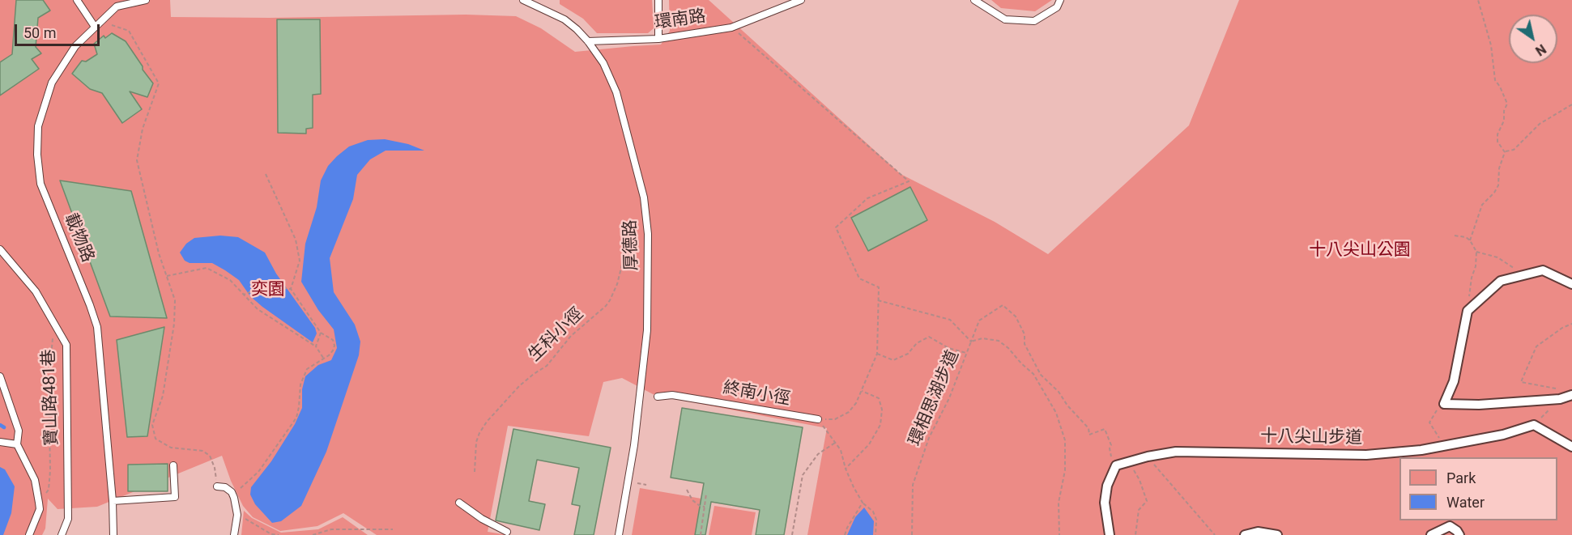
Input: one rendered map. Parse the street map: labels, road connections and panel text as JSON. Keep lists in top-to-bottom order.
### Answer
{
  "streets": {
    "street": ["十八尖山步道"],
    "lane": [
      "環南路",
      "載物路",
      "厚德路",
      "終南小徑",
      "寶山路481巷"
    ],
    "path": ["生科小徑", "環相思湖步道"]
  },
  "crossings": [
    ["環南路", "厚德路"]
  ],
  "parks": ["十八尖山公園", "奕園"],
  "legend": ["Park", "Water"],
  "scale_bar": "50 m",
  "north": "bottom right"
}
